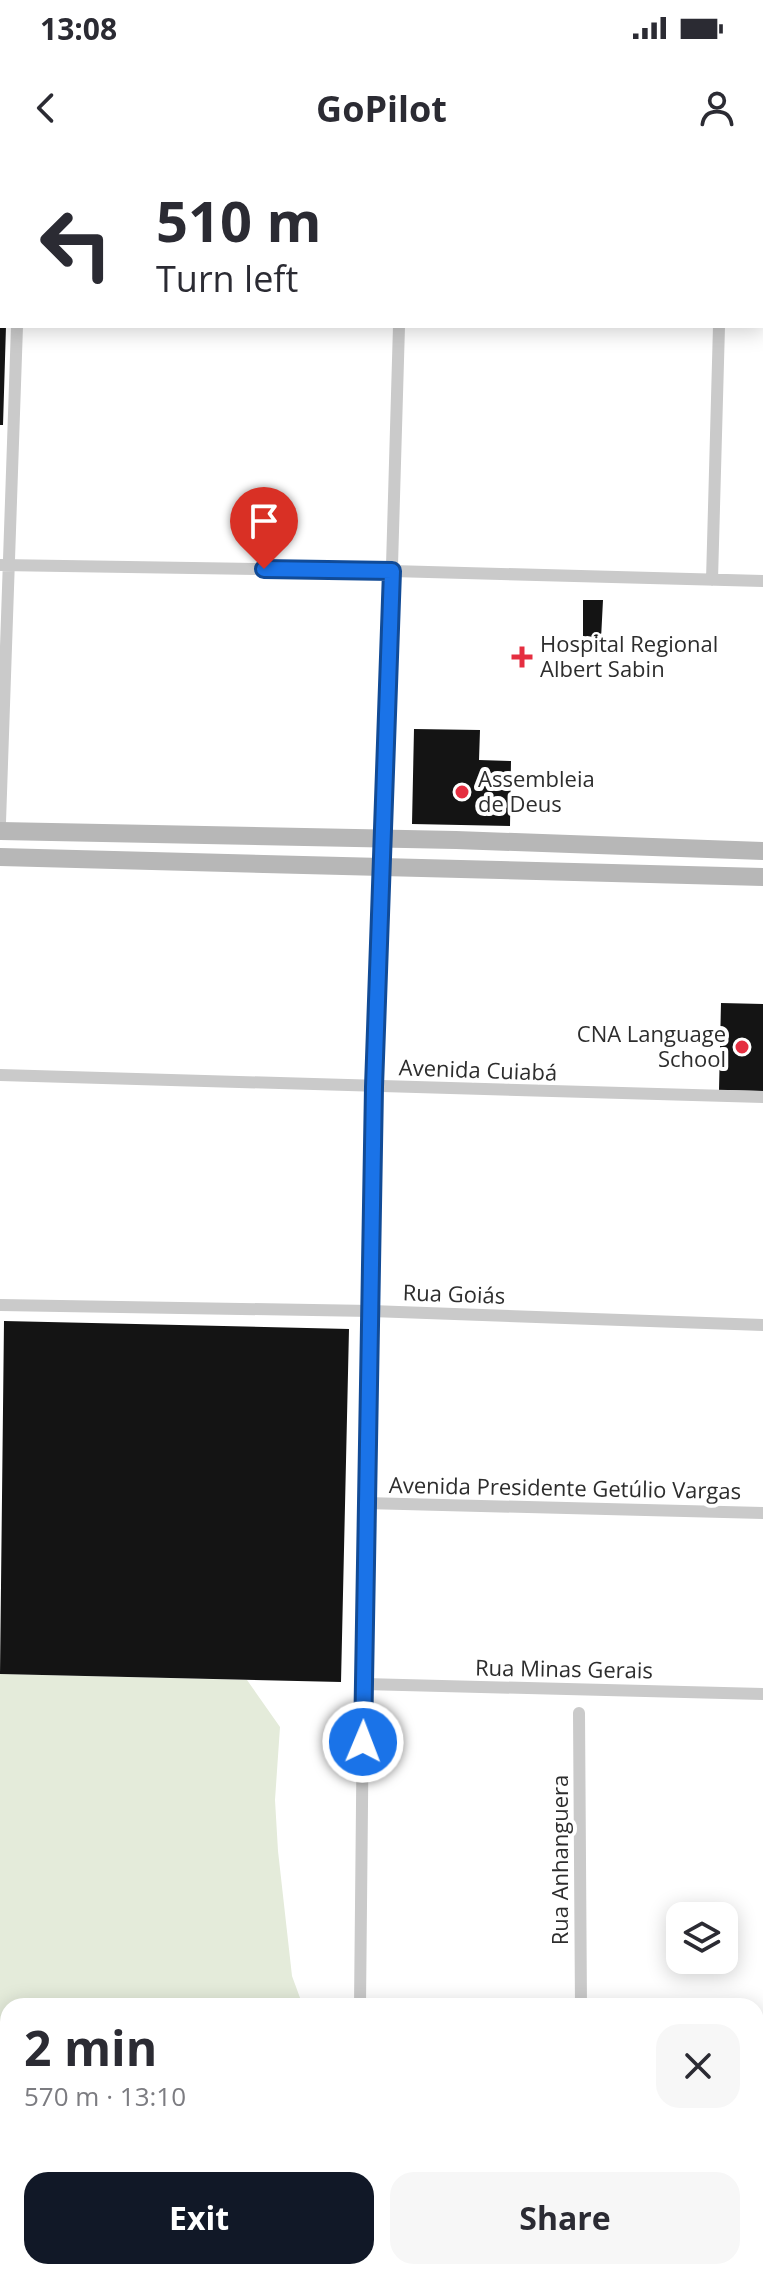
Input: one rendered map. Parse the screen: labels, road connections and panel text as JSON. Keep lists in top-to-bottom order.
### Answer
{
  "streets": {
    "street": [
      "Avenida Cuiabá",
      "Rua Goiás",
      "Avenida Presidente Getúlio Vargas",
      "Rua Minas Gerais",
      "Rua Anhanguera"
    ]
  },
  "places": {
    "health": ["Hospital Regional Albert Sabin"],
    "other": ["Assembleia de Deus", "CNA Language School"]
  },
  "page": {
    "status": "13:08",
    "header": "GoPilot",
    "turn": ["510 m", "Turn left"],
    "heading": ["2 min", "570 m · 13:10"],
    "buttons": ["Exit", "Share"]
  }
}
